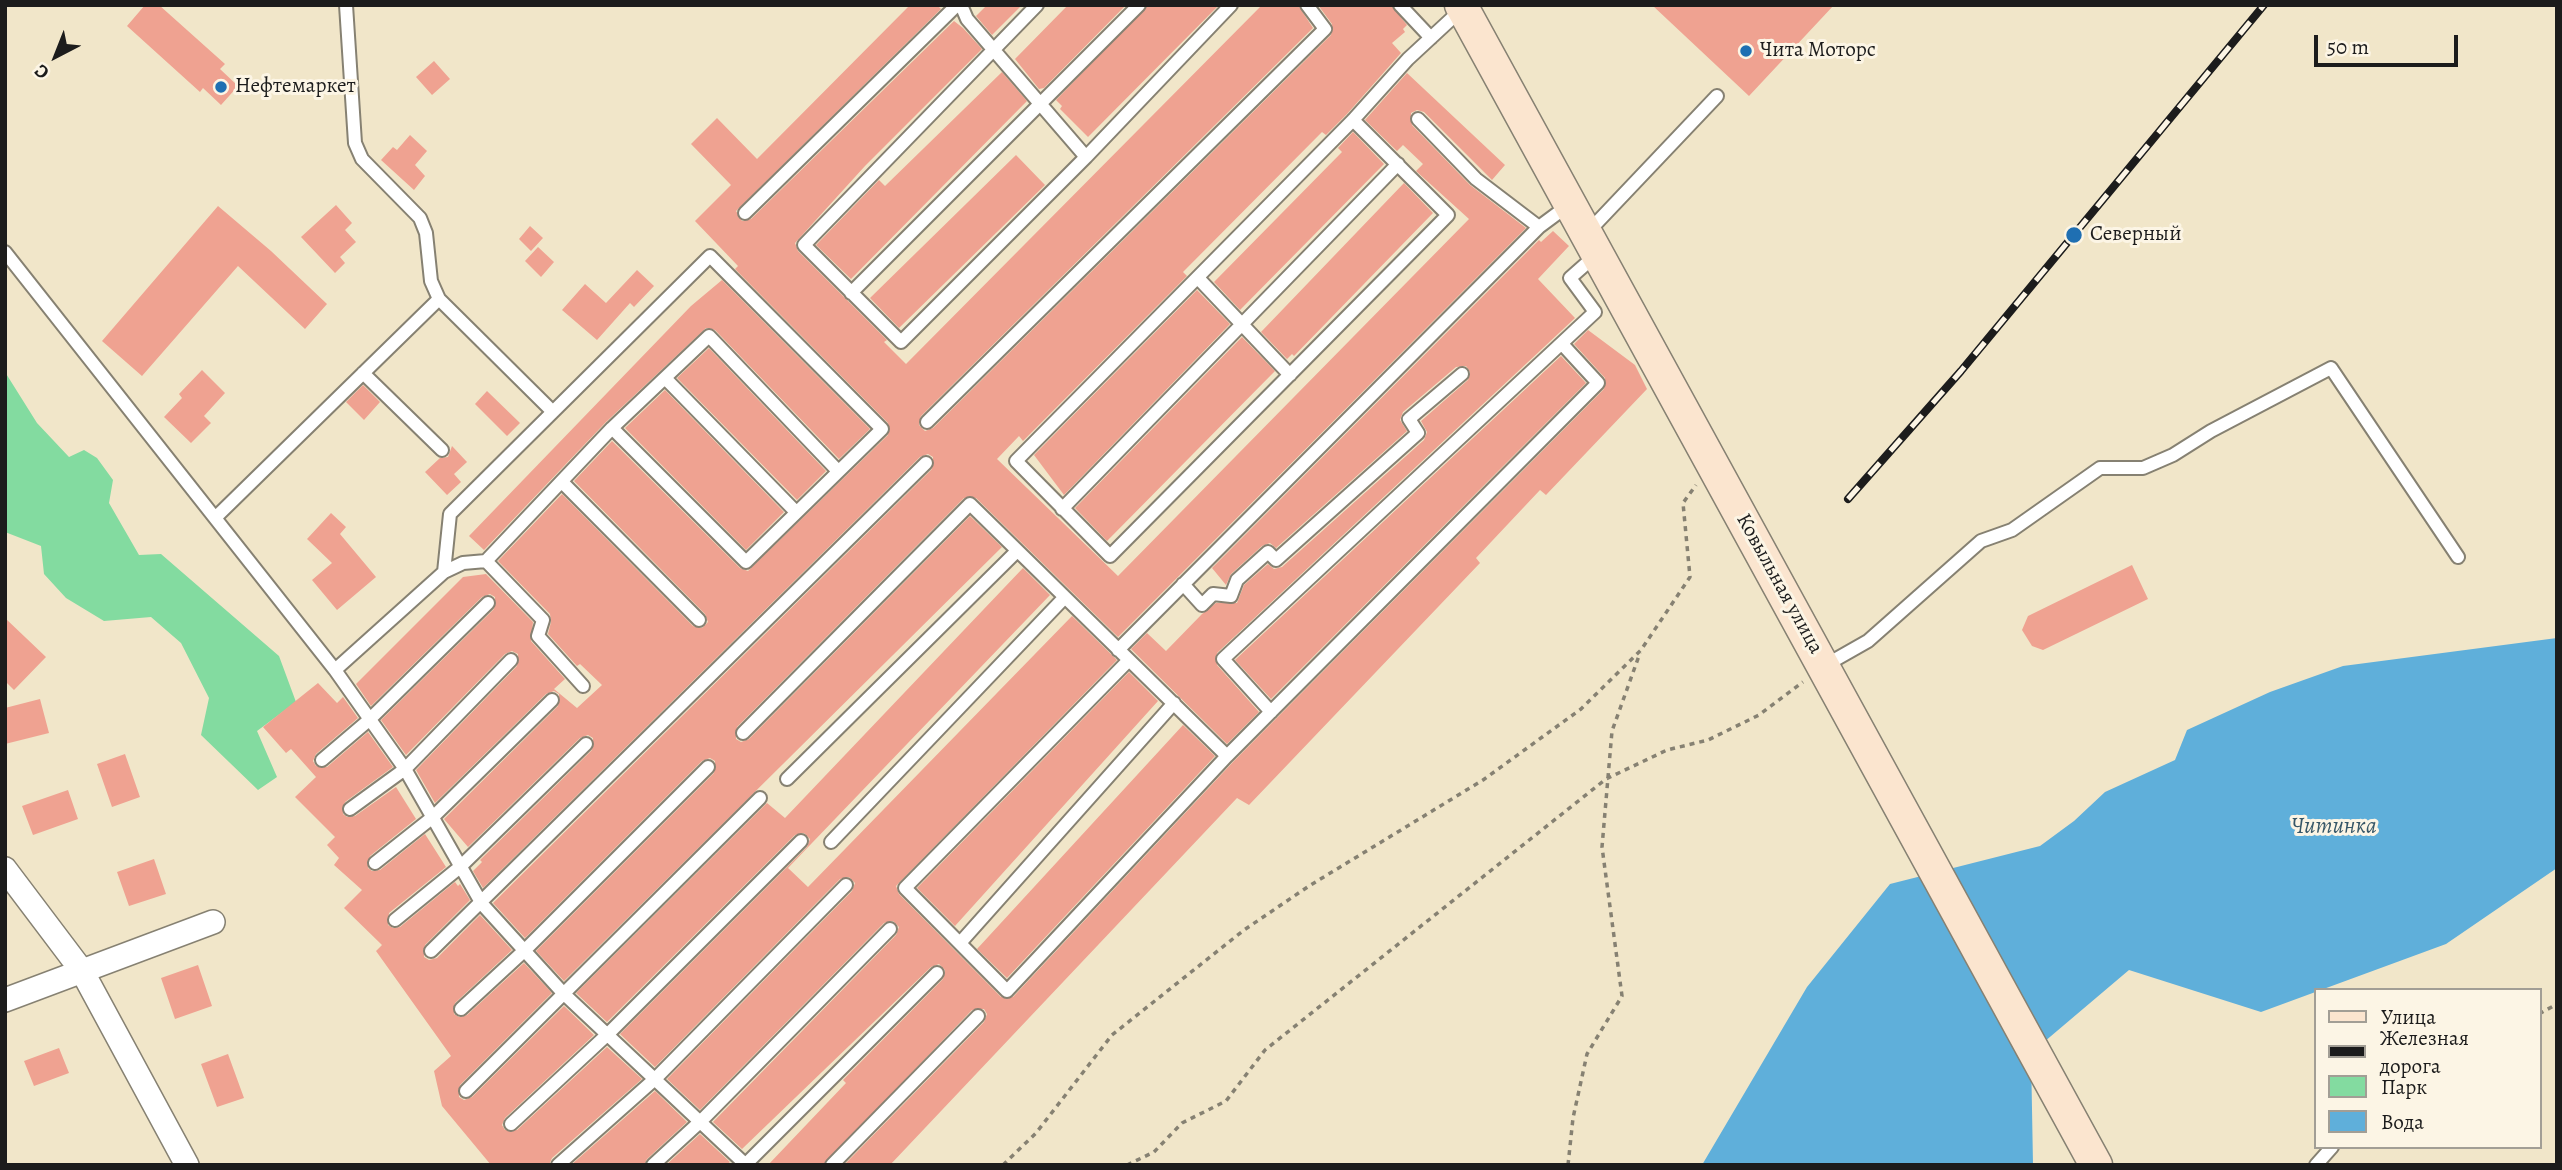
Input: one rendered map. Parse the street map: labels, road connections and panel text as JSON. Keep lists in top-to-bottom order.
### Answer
{
  "streets": {
    "main road": ["Ковыльная улица"]
  },
  "water": ["Читинка"],
  "places": ["Чита Моторс", "Нефтемаркет", "Северный"],
  "legend": [
    "Улица",
    "Железная дорога",
    "Парк",
    "Вода"
  ],
  "scale_bar": "50 m",
  "north": "bottom left"
}
